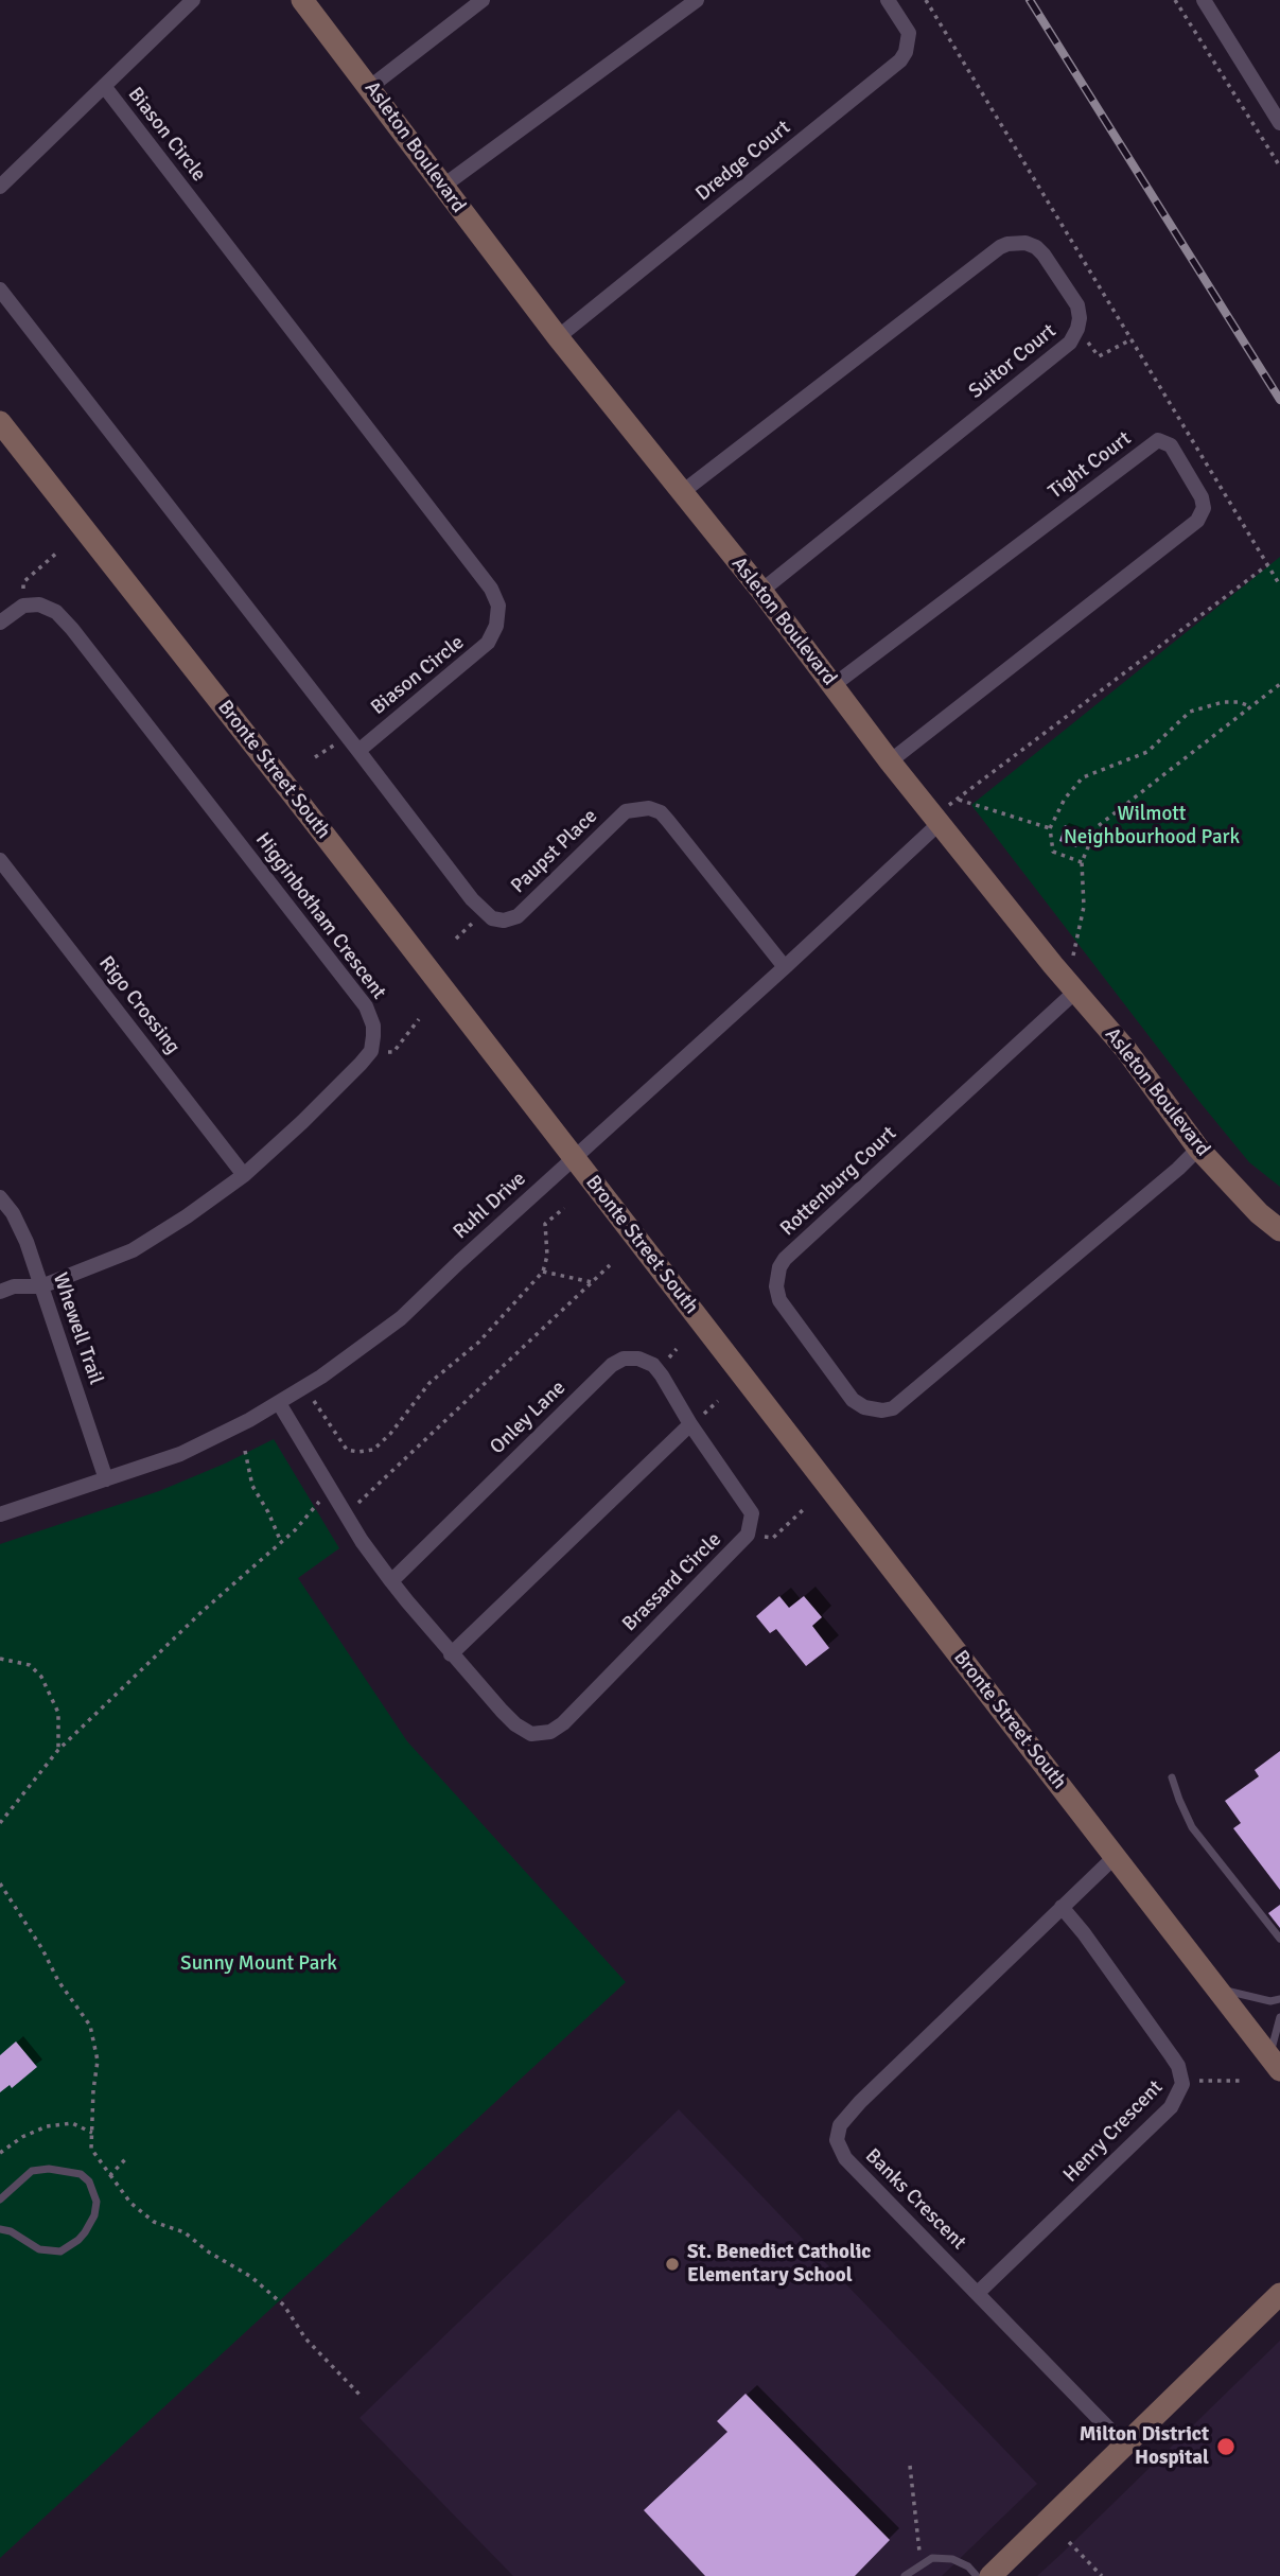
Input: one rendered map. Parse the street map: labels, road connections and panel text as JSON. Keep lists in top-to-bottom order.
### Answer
{
  "streets": {
    "main road": ["Asleton Boulevard", "Bronte Street South"],
    "street": [
      "Biason Circle",
      "Dredge Court",
      "Suitor Court",
      "Tight Court",
      "Paupst Place",
      "Higginbotham Crescent",
      "Rigo Crossing",
      "Rottenburg Court",
      "Ruhl Drive",
      "Whewell Trail",
      "Onley Lane",
      "Brassard Circle",
      "Henry Crescent",
      "Banks Crescent"
    ]
  },
  "crossings": [
    ["Asleton Boulevard", "Dredge Court"],
    ["Asleton Boulevard", "Suitor Court"],
    ["Asleton Boulevard", "Tight Court"],
    ["Asleton Boulevard", "Rottenburg Court"],
    ["Asleton Boulevard", "Ruhl Drive"],
    ["Bronte Street South", "Ruhl Drive"],
    ["Bronte Street South", "Banks Crescent"],
    ["Paupst Place", "Ruhl Drive"],
    ["Ruhl Drive", "Whewell Trail"],
    ["Ruhl Drive", "Brassard Circle"],
    ["Onley Lane", "Brassard Circle"],
    ["Henry Crescent", "Banks Crescent"]
  ],
  "parks": ["Wilmott Neighbourhood Park", "Sunny Mount Park"],
  "places": ["St. Benedict Catholic Elementary School", "Milton District Hospital"]
}
